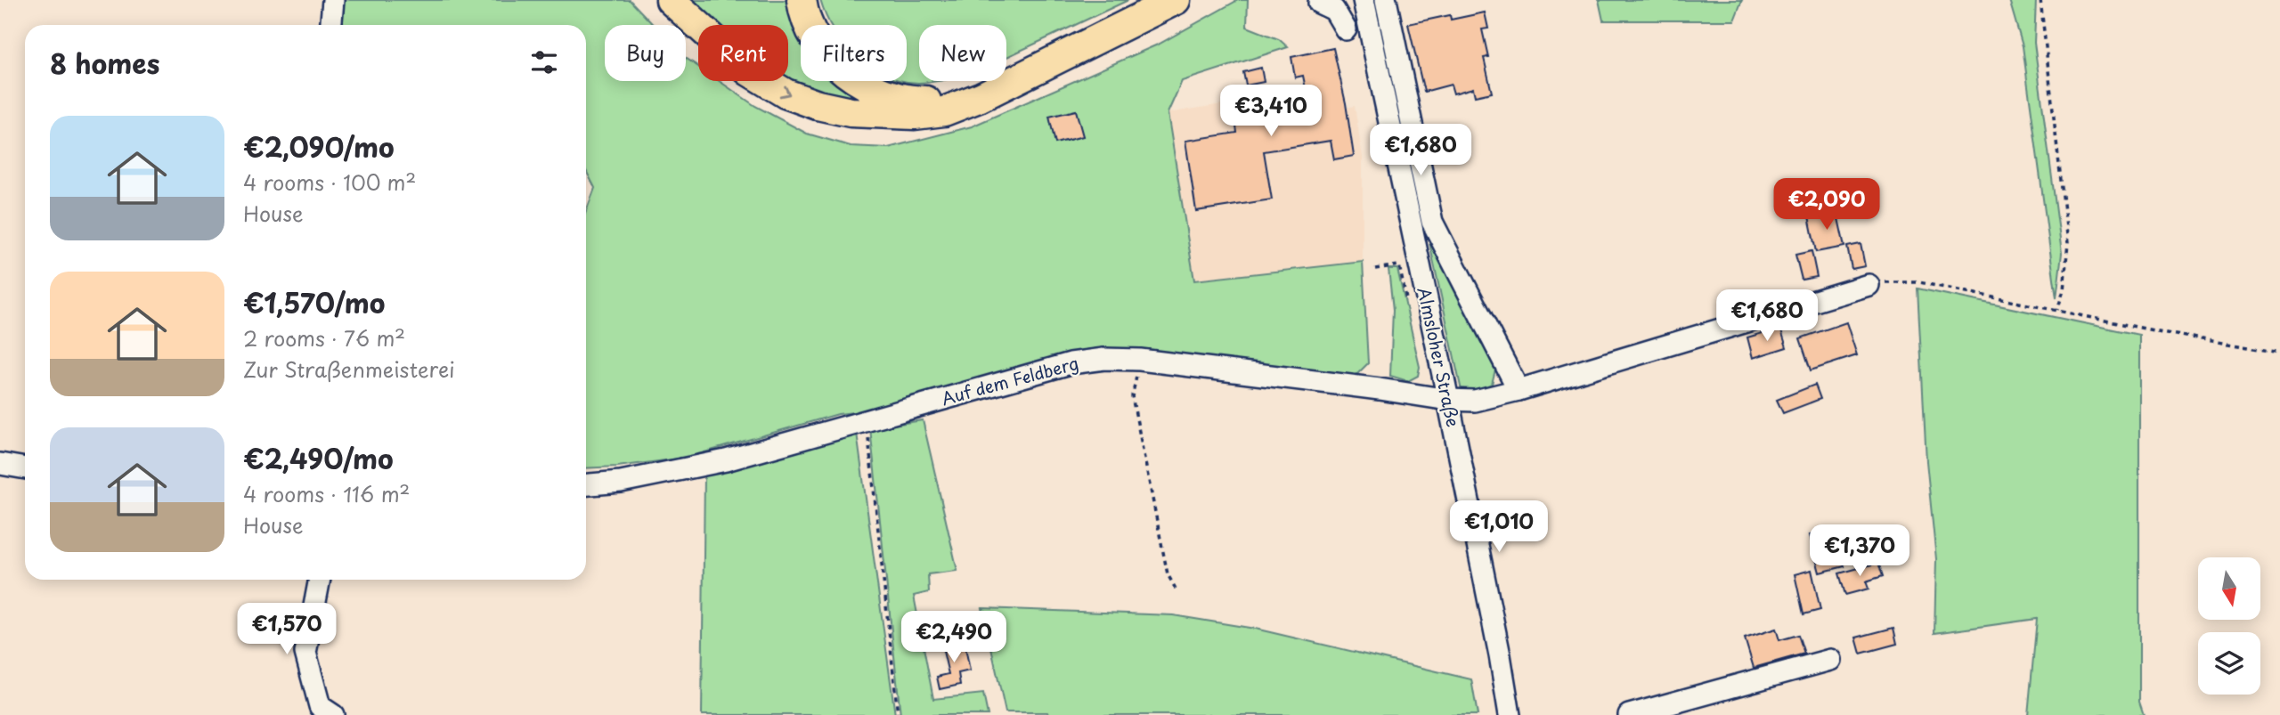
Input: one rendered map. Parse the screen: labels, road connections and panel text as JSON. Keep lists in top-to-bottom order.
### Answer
{
  "streets": {
    "street": ["Almsloher Straße", "Auf dem Feldberg"]
  },
  "crossings": [
    ["Almsloher Straße", "Auf dem Feldberg"]
  ],
  "north": "bottom",
  "page": {
    "chip": [
      "Buy",
      "Rent",
      "Filters",
      "New"
    ],
    "heading": "8 homes",
    "price": [
      "€3,410",
      "€1,680",
      "€2,090",
      "€1,680",
      "€1,010",
      "€1,370",
      "€1,570",
      "€2,490"
    ],
    "list": [
      {
        "name": "€2,090/mo",
        "note": "4 rooms · 100 m² · House"
      },
      {
        "name": "€1,570/mo",
        "note": "2 rooms · 76 m² · Zur Straßenmeisterei"
      },
      {
        "name": "€2,490/mo",
        "note": "4 rooms · 116 m² · House"
      }
    ]
  }
}
